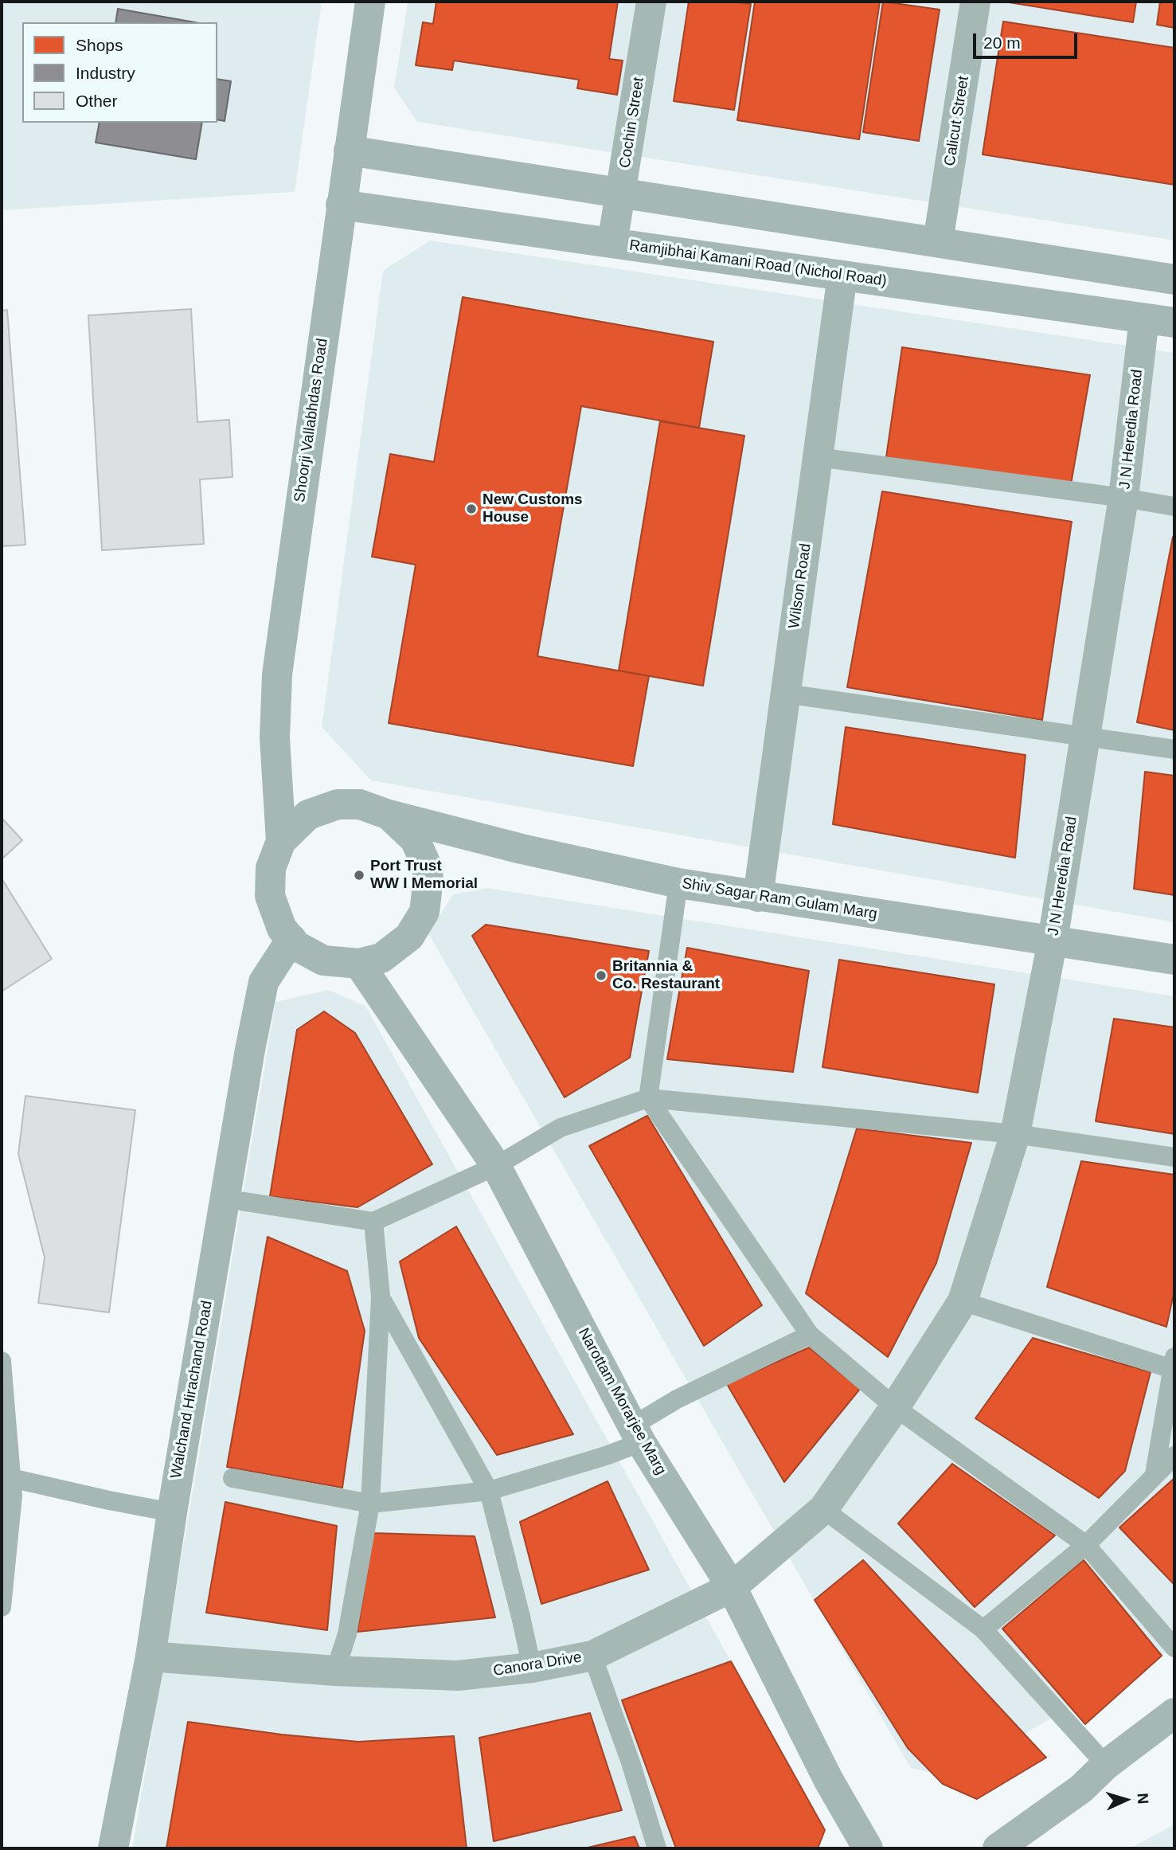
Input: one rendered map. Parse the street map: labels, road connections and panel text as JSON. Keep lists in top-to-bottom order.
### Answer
{
  "streets": {
    "street": [
      "Calicut Street",
      "Cochin Street",
      "Ramjibhai Kamani Road (Nichol Road)",
      "Shoorji Vallabhdas Road",
      "J N Heredia Road",
      "Wilson Road",
      "Shiv Sagar Ram Gulam Marg",
      "Walchand Hirachand Road",
      "Narottam Morarjee Marg",
      "Canora Drive"
    ]
  },
  "crossings": [
    ["Cochin Street", "Ramjibhai Kamani Road (Nichol Road)"],
    ["Ramjibhai Kamani Road (Nichol Road)", "Shoorji Vallabhdas Road"],
    ["Ramjibhai Kamani Road (Nichol Road)", "J N Heredia Road"],
    ["Ramjibhai Kamani Road (Nichol Road)", "Wilson Road"],
    ["Shoorji Vallabhdas Road", "Shiv Sagar Ram Gulam Marg"],
    ["Shoorji Vallabhdas Road", "Walchand Hirachand Road"],
    ["Shoorji Vallabhdas Road", "Narottam Morarjee Marg"],
    ["J N Heredia Road", "Shiv Sagar Ram Gulam Marg"],
    ["J N Heredia Road", "Canora Drive"],
    ["Wilson Road", "Shiv Sagar Ram Gulam Marg"],
    ["Shiv Sagar Ram Gulam Marg", "Walchand Hirachand Road"],
    ["Shiv Sagar Ram Gulam Marg", "Narottam Morarjee Marg"],
    ["Walchand Hirachand Road", "Narottam Morarjee Marg"],
    ["Walchand Hirachand Road", "Canora Drive"],
    ["Narottam Morarjee Marg", "Canora Drive"]
  ],
  "places": ["New Customs House", "Port Trust WW I Memorial", "Britannia & Co. Restaurant"],
  "legend": ["Shops", "Industry", "Other"],
  "scale_bar": "20 m",
  "north": "right"
}
